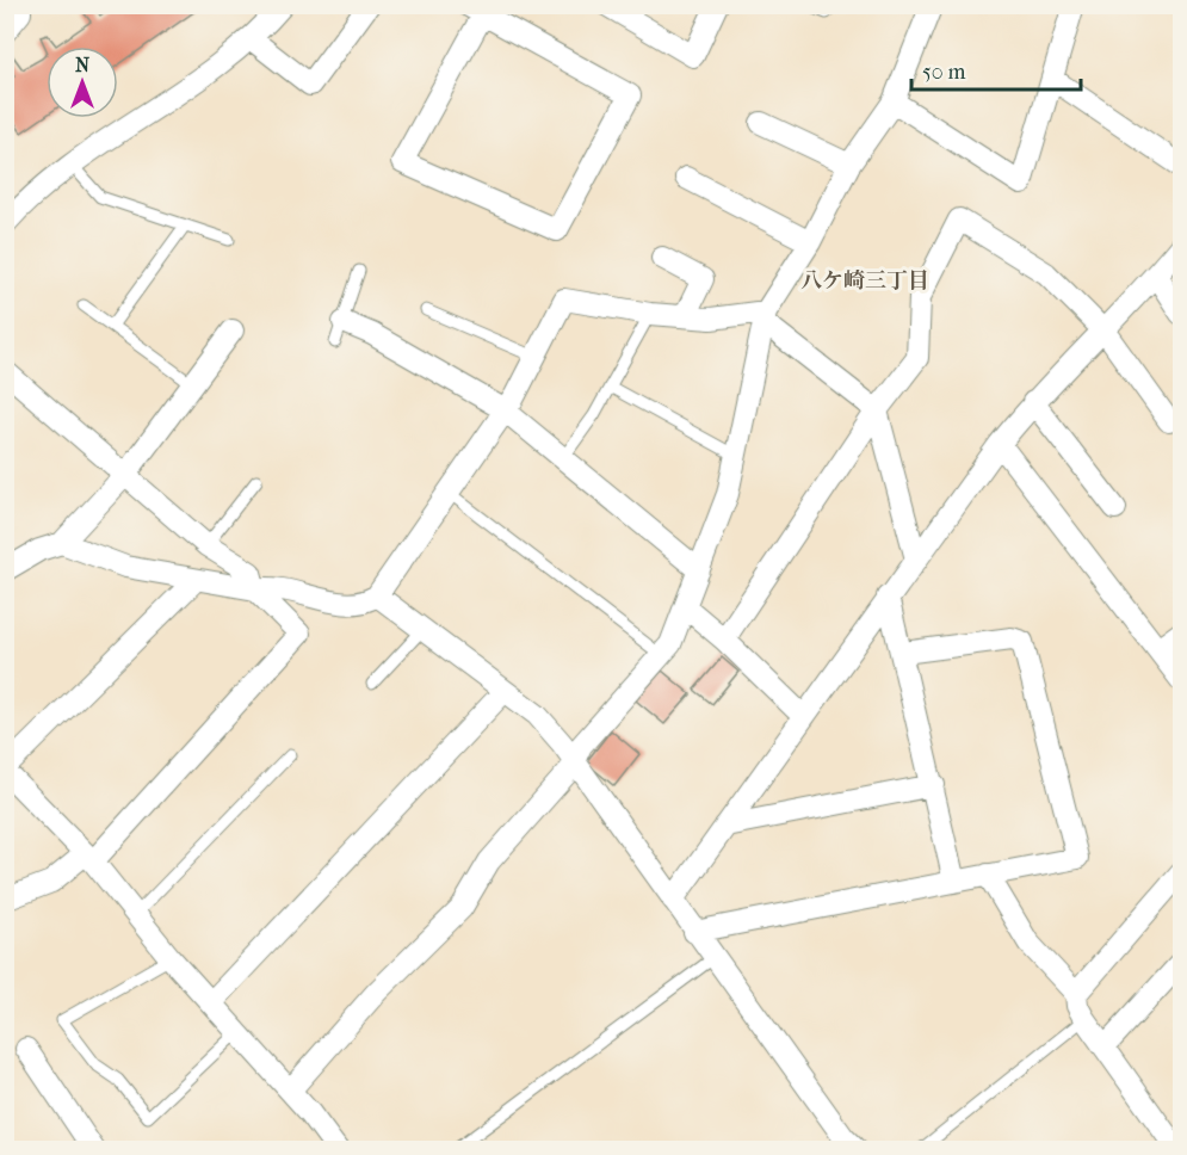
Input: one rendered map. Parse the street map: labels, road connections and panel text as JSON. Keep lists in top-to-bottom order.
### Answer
{
  "districts": ["八ケ崎三丁目"],
  "scale_bar": "50 m",
  "north": "top"
}
